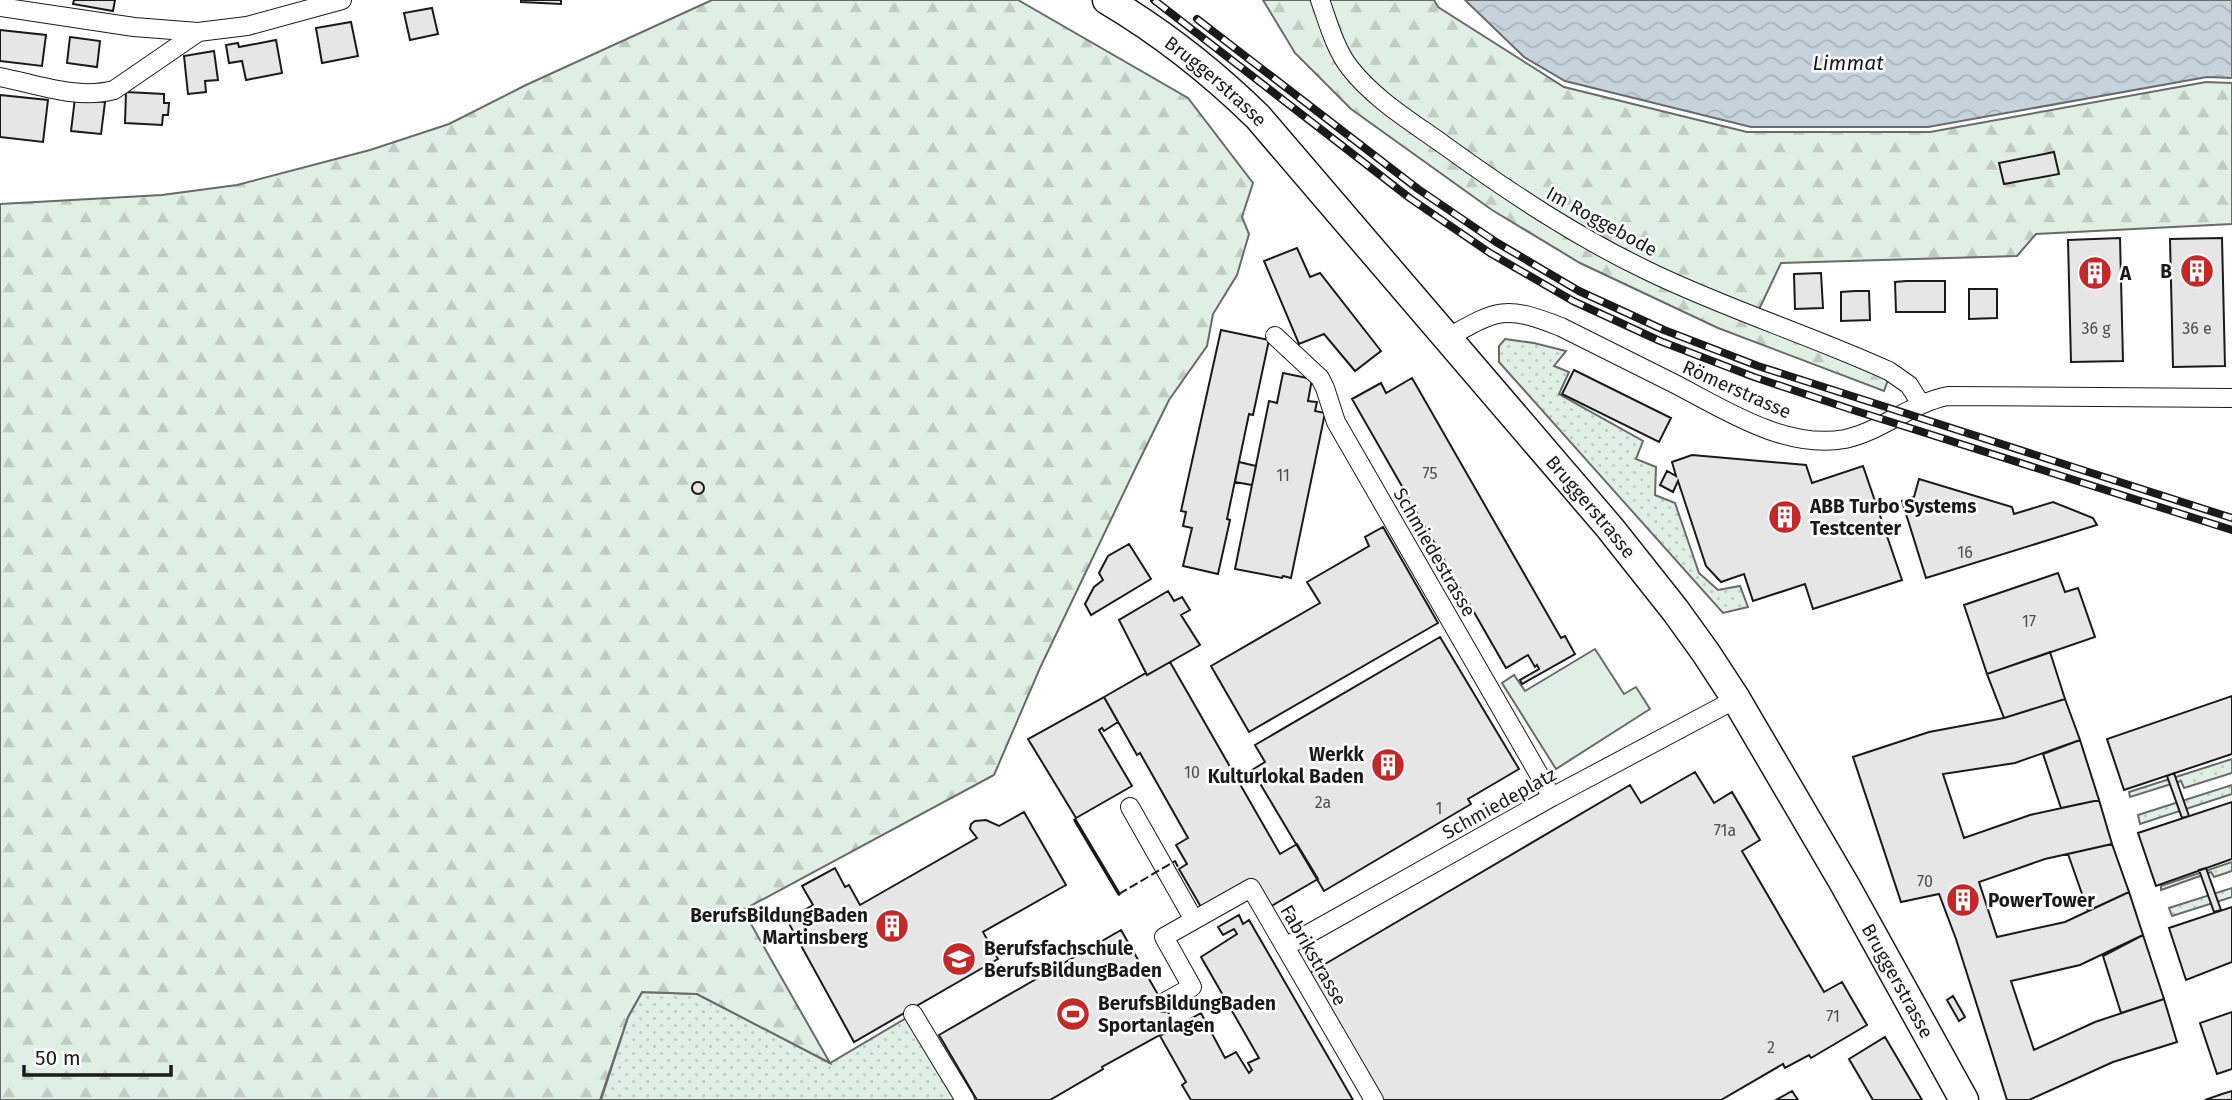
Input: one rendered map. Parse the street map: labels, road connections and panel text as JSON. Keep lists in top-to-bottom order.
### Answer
{
  "streets": {
    "main road": ["Bruggerstrasse"],
    "street": [
      "Im Roggebode",
      "Römerstrasse",
      "Schmiedestrasse",
      "Schmiedeplatz",
      "Fabrikstrasse"
    ]
  },
  "crossings": [
    ["Bruggerstrasse", "Römerstrasse"],
    ["Bruggerstrasse", "Schmiedeplatz"],
    ["Im Roggebode", "Römerstrasse"],
    ["Schmiedestrasse", "Schmiedeplatz"],
    ["Schmiedeplatz", "Fabrikstrasse"]
  ],
  "water": ["Limmat"],
  "places": {
    "building": [
      "B",
      "A",
      "ABB Turbo Systems Testcenter",
      "Werkk Kulturlokal Baden",
      "PowerTower",
      "BerufsBildungBaden Martinsberg"
    ],
    "school or university": ["Berufsfachschule BerufsBildungBaden"],
    "sports": ["BerufsBildungBaden Sportanlagen"]
  },
  "house_numbers": [
    "36 g",
    "36 e",
    "75",
    "11",
    "16",
    "17",
    "10",
    "2a",
    "1",
    "71a",
    "70",
    "71",
    "2"
  ],
  "scale_bar": "50 m"
}
